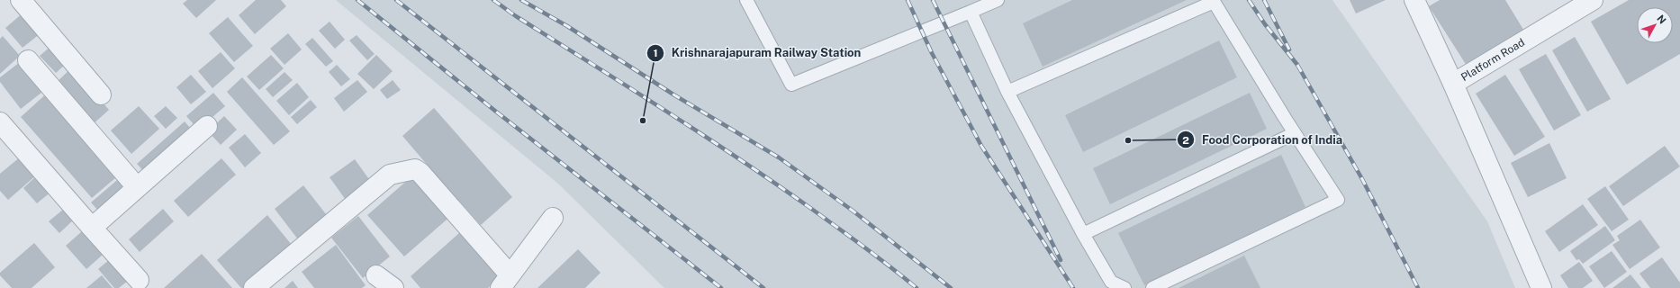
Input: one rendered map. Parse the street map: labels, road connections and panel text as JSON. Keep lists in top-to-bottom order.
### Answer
{
  "streets": {
    "street": ["Platform Road"]
  },
  "places": ["Krishnarajapuram Railway Station", "Food Corporation of India"],
  "north": "top right"
}
